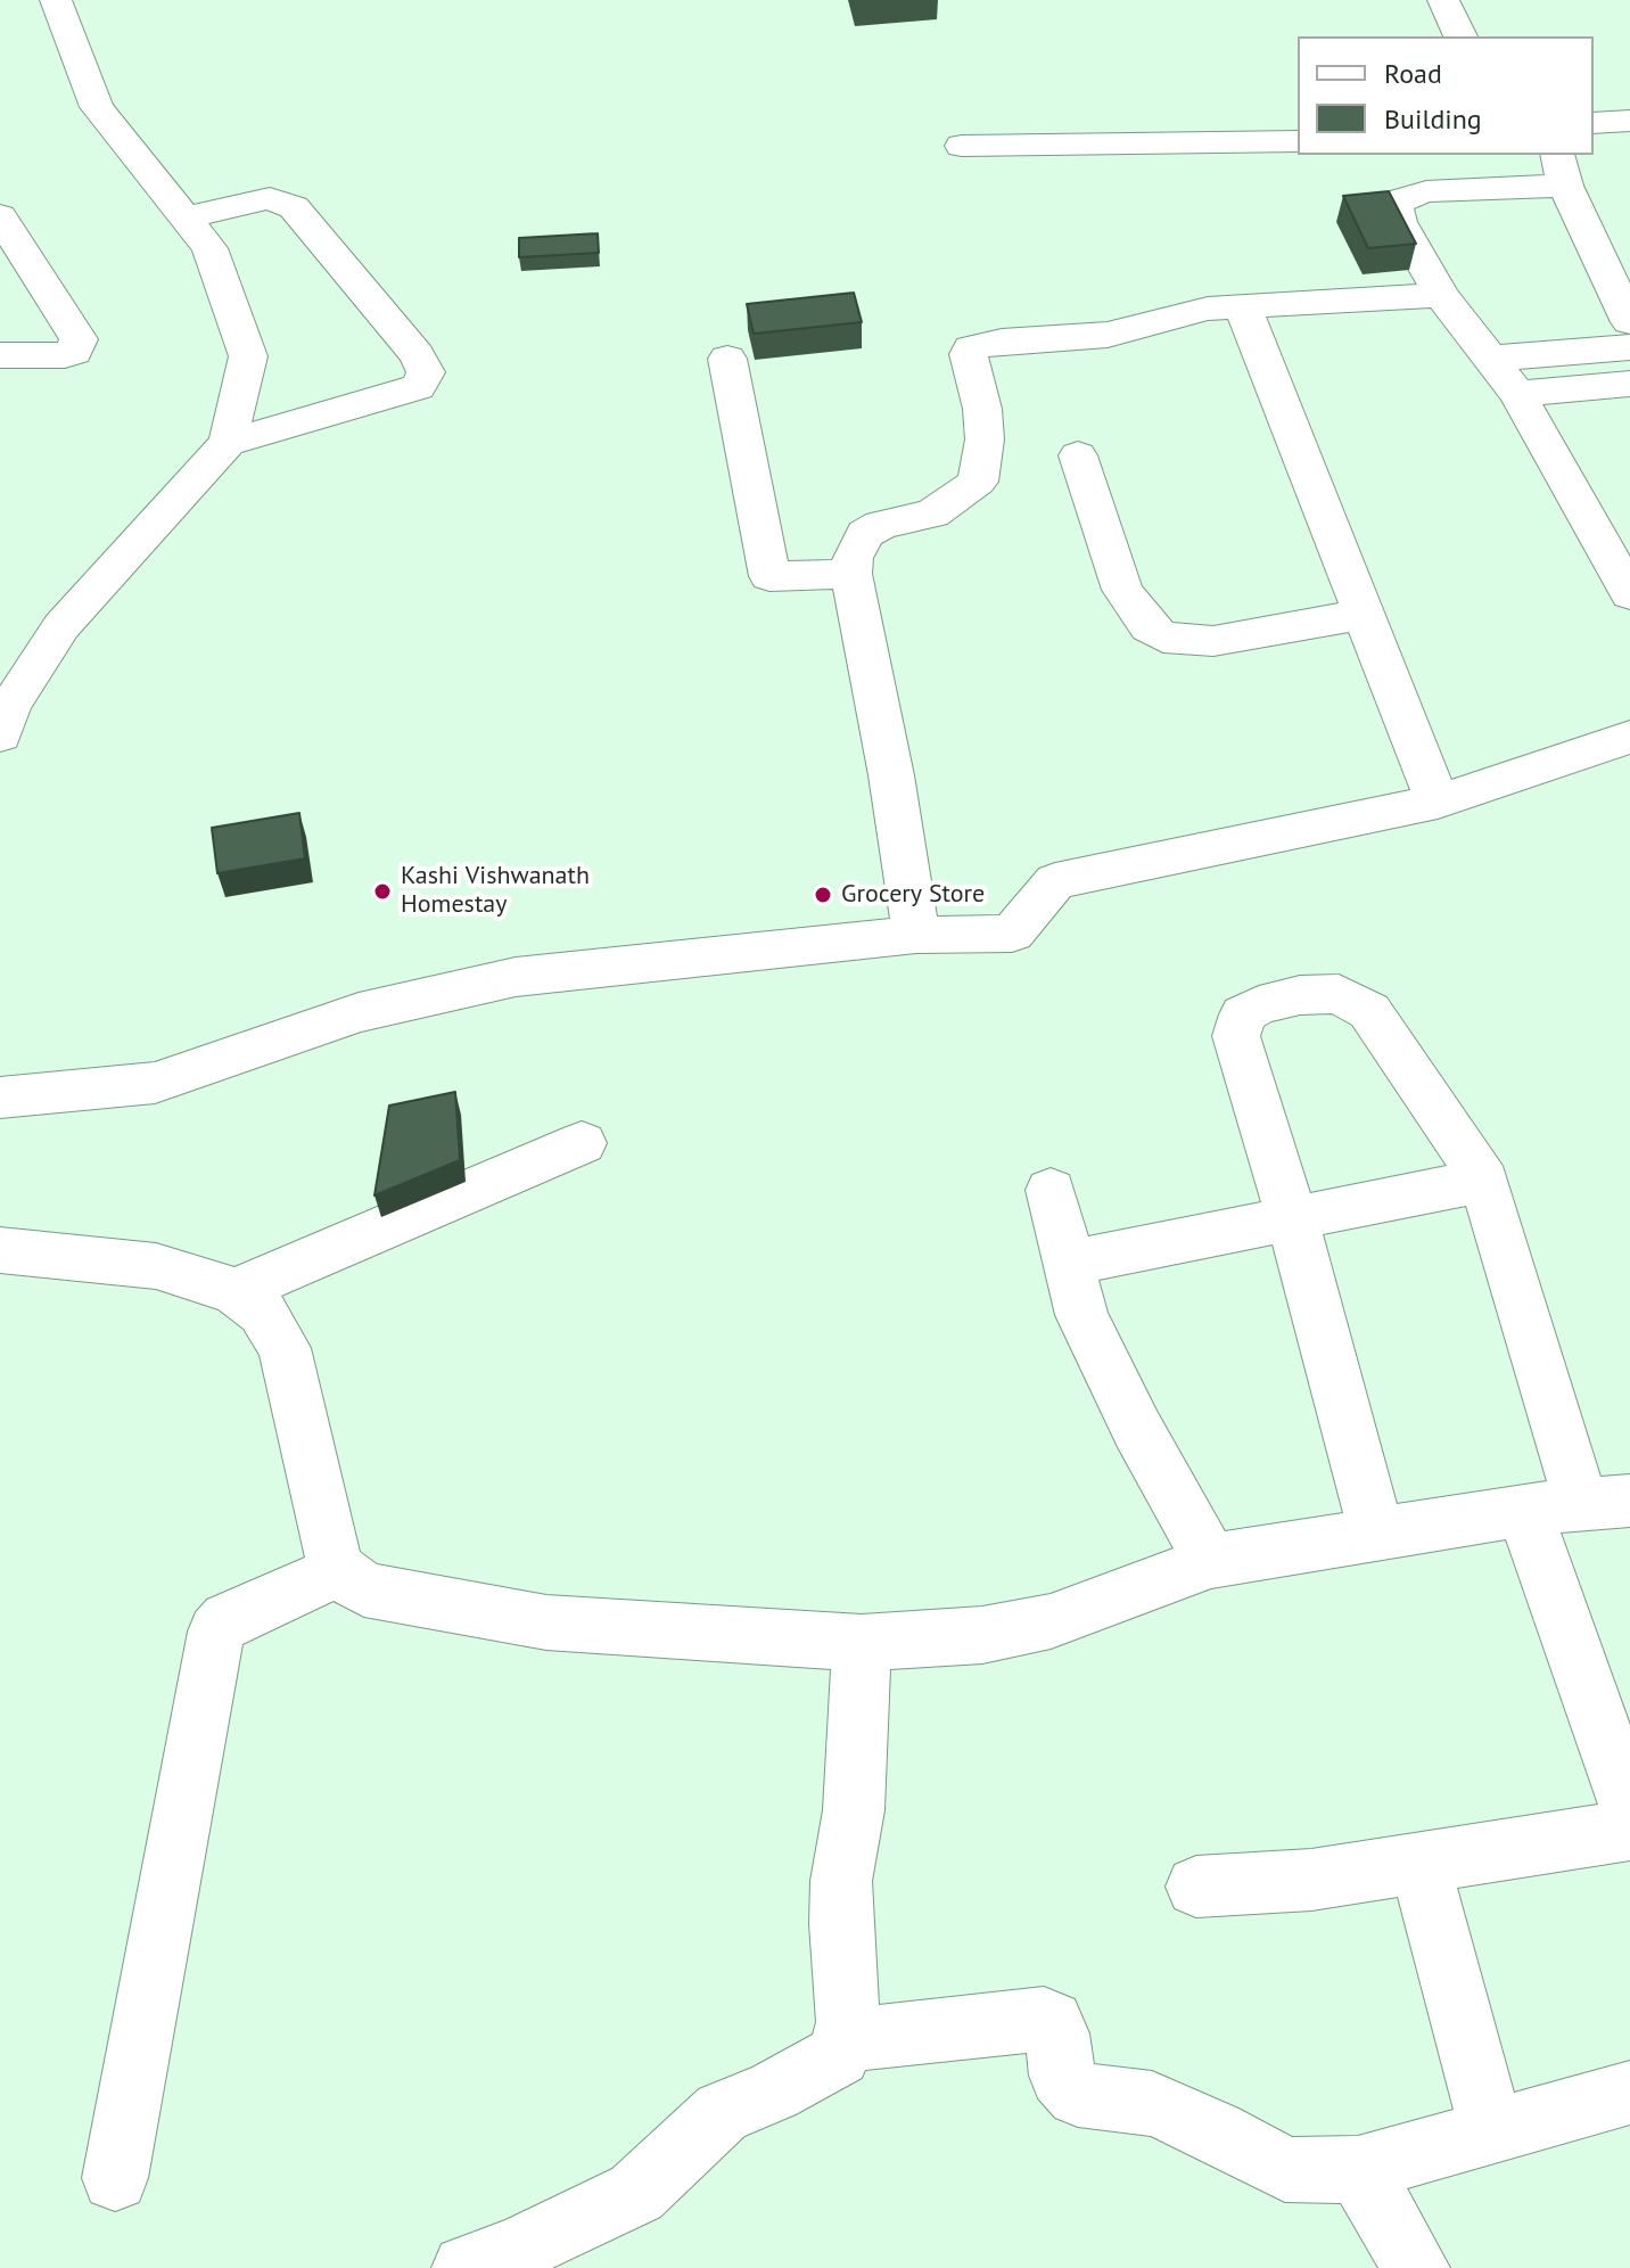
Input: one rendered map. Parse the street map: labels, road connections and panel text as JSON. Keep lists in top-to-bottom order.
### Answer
{
  "places": ["Kashi Vishwanath Homestay", "Grocery Store"],
  "legend": ["Road", "Building"]
}
